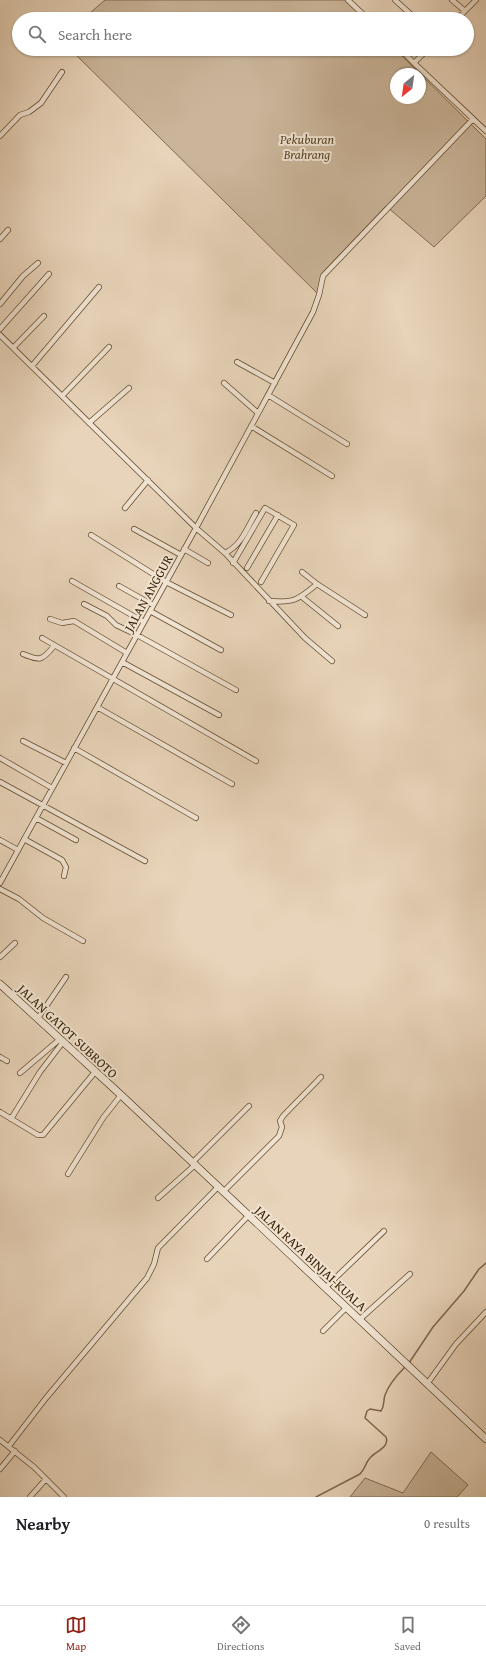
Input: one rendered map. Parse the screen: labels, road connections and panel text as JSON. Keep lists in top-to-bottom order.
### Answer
{
  "streets": {
    "main road": ["JALAN GATOT SUBROTO", "JALAN RAYA BINJAI-KUALA"],
    "street": ["JALAN ANGGUR"]
  },
  "crossings": [
    ["JALAN GATOT SUBROTO", "JALAN RAYA BINJAI-KUALA"]
  ],
  "parks": ["Pekuburan Brahrang"],
  "north": "bottom left",
  "page": {
    "search": "Search here",
    "heading": ["Nearby", "0 results"],
    "nav": ["Map", "Directions", "Saved"]
  }
}
